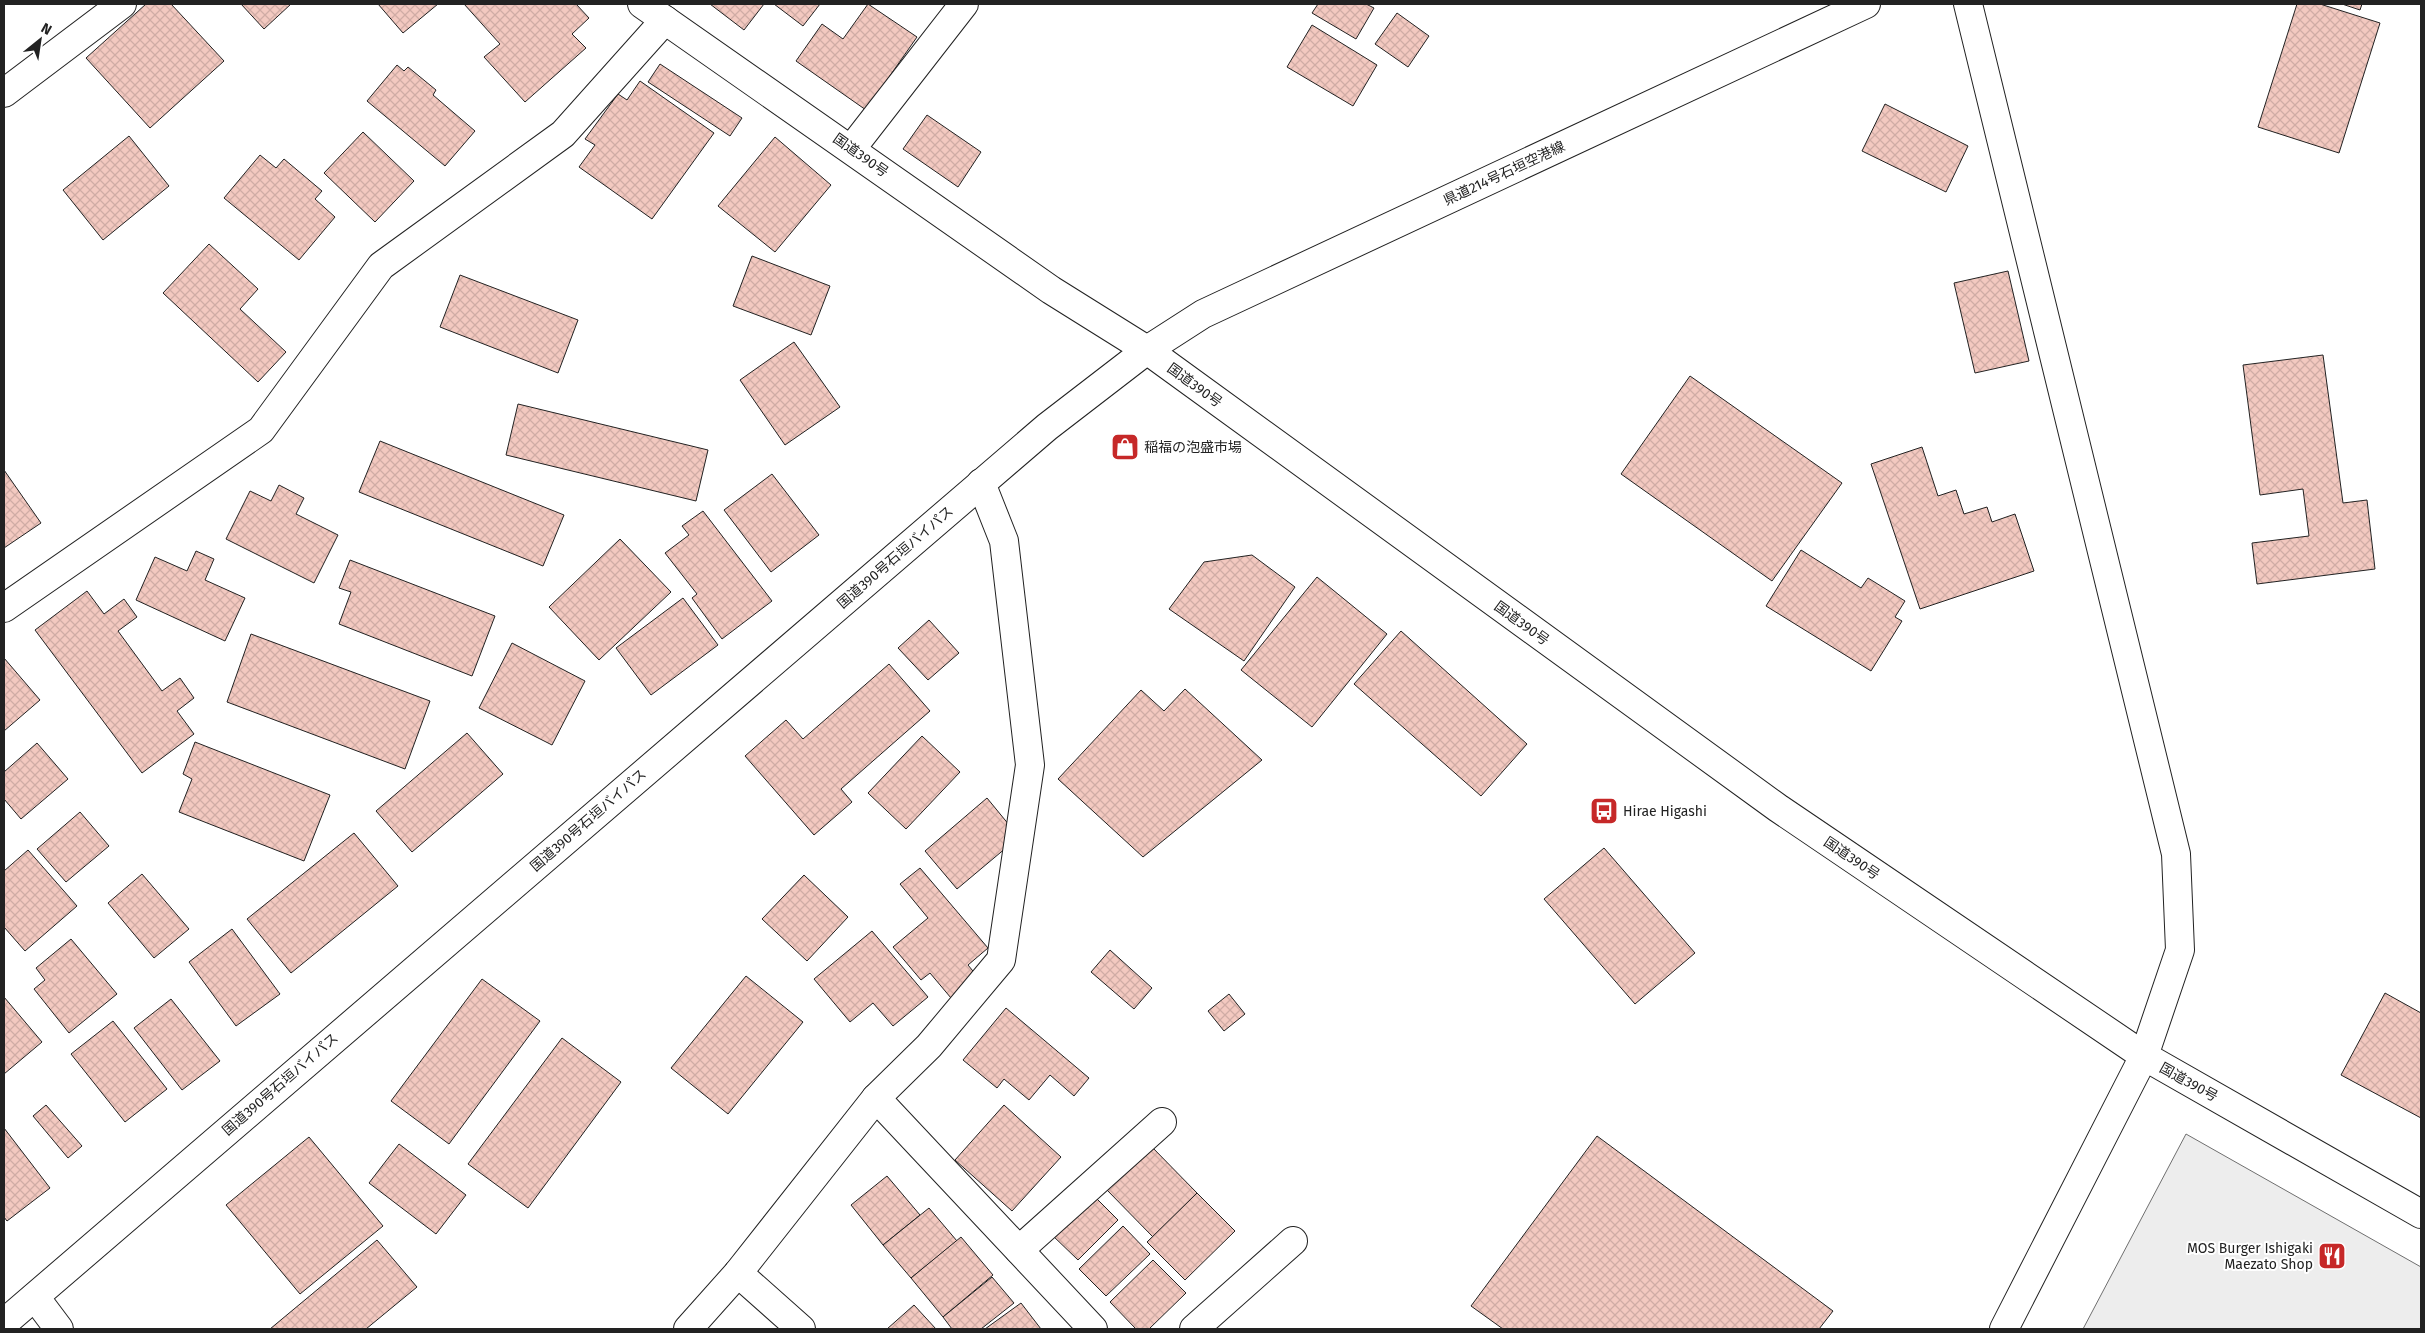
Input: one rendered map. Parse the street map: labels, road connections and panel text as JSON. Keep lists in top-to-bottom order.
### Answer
{
  "streets": {
    "main road": ["国道390号", "県道214号石垣空港線", "国道390号石垣バイパス"]
  },
  "crossings": [
    ["国道390号", "県道214号石垣空港線"],
    ["国道390号", "国道390号石垣バイパス"],
    ["県道214号石垣空港線", "国道390号石垣バイパス"]
  ],
  "places": {
    "shop": ["稲福の泡盛市場"],
    "bus stop": ["Hirae Higashi"],
    "restaurant": ["MOS Burger Ishigaki Maezato Shop"]
  },
  "north": "top right"
}
